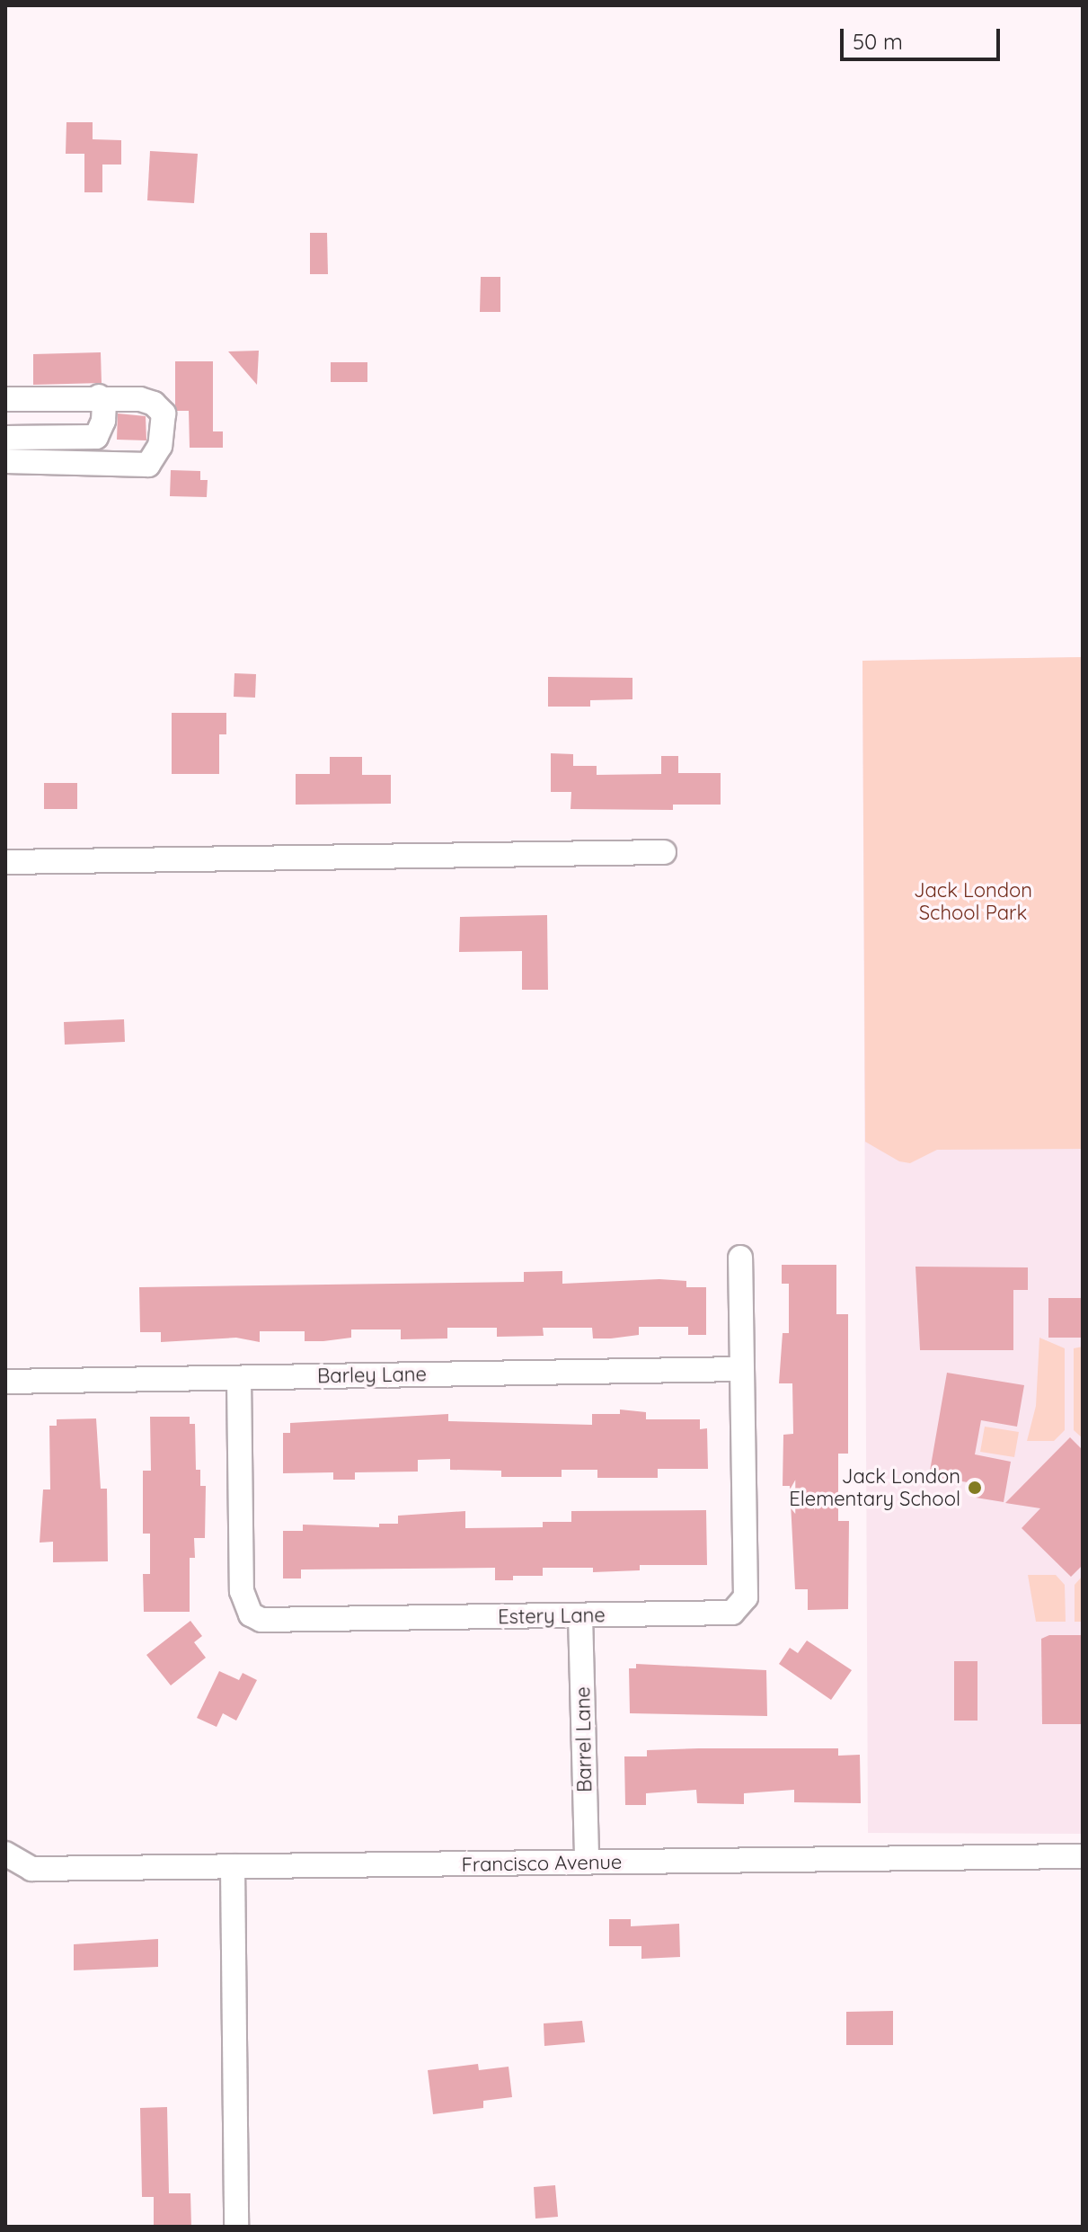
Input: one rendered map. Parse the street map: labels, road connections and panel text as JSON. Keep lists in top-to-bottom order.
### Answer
{
  "streets": {
    "street": [
      "Barley Lane",
      "Estery Lane",
      "Barrel Lane",
      "Francisco Avenue"
    ]
  },
  "crossings": [
    ["Barley Lane", "Estery Lane"],
    ["Estery Lane", "Barrel Lane"],
    ["Barrel Lane", "Francisco Avenue"]
  ],
  "parks": ["Jack London School Park"],
  "places": ["Jack London Elementary School"],
  "scale_bar": "50 m"
}
